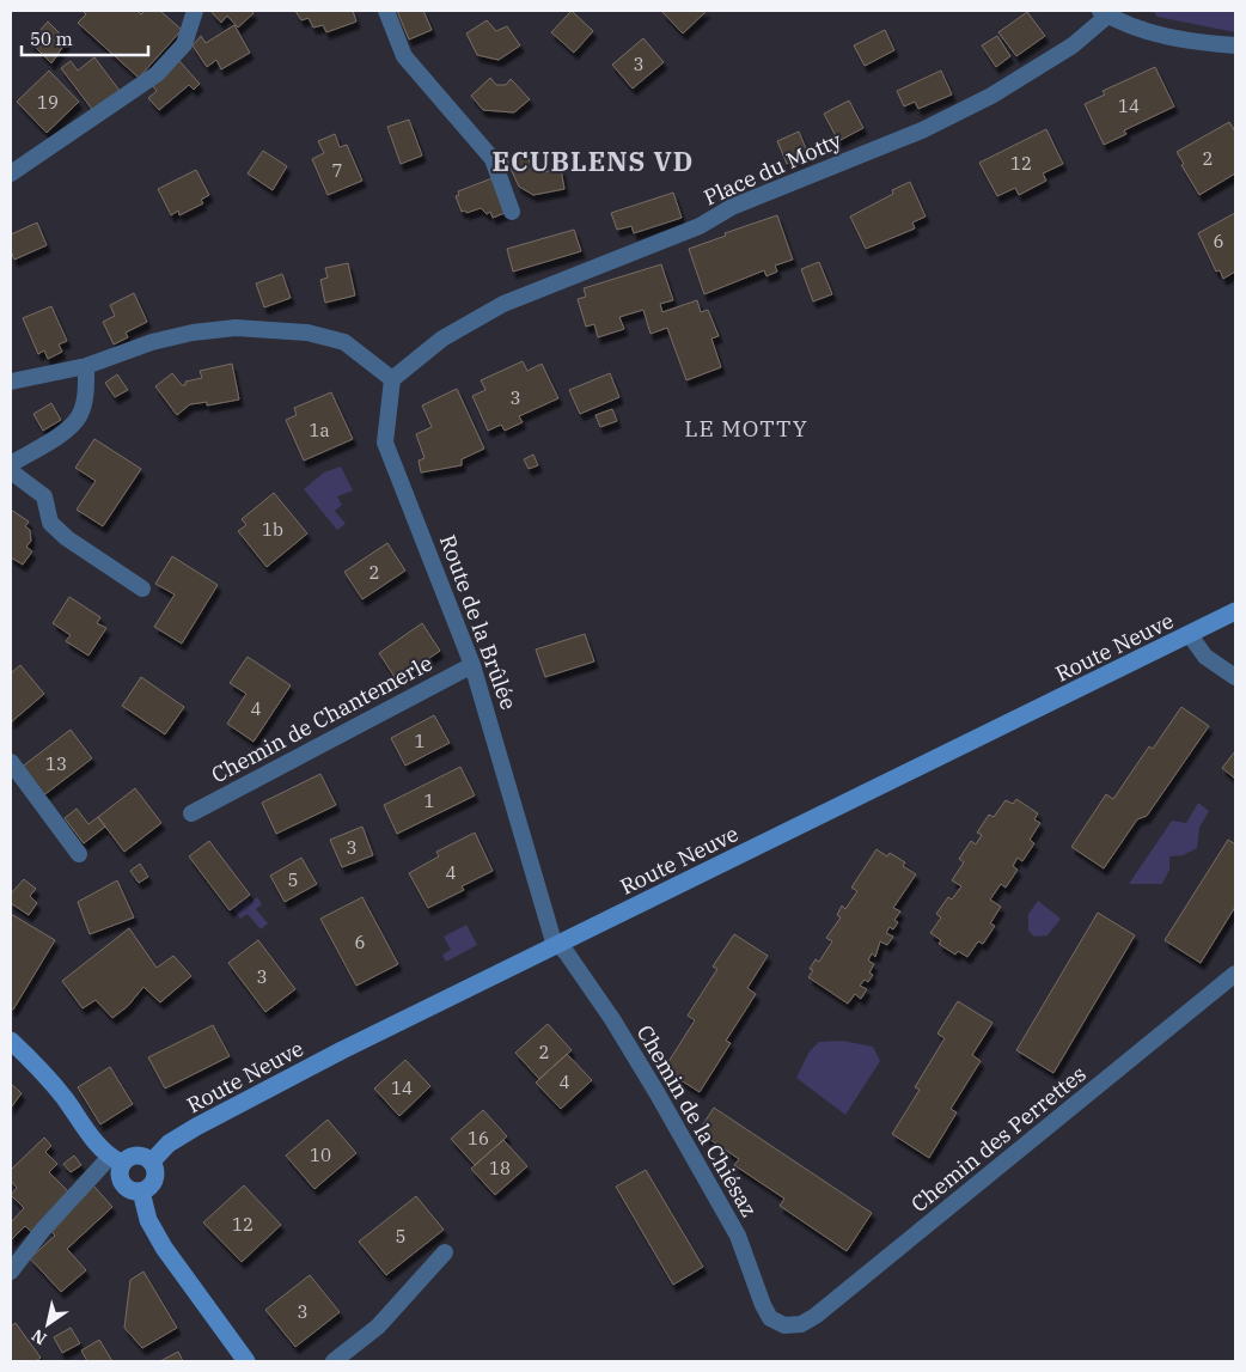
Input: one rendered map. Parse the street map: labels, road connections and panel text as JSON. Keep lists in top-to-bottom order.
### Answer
{
  "streets": {
    "street": [
      "Place du Motty",
      "Route de la Brûlée",
      "Route Neuve",
      "Chemin de Chantemerle",
      "Chemin de la Chiésaz",
      "Chemin des Perrettes"
    ]
  },
  "crossings": [
    ["Place du Motty", "Route de la Brûlée"],
    ["Route de la Brûlée", "Route Neuve"],
    ["Route de la Brûlée", "Chemin de Chantemerle"],
    ["Route de la Brûlée", "Chemin de la Chiésaz"],
    ["Route Neuve", "Chemin de la Chiésaz"],
    ["Chemin de la Chiésaz", "Chemin des Perrettes"]
  ],
  "districts": ["ECUBLENS VD", "LE MOTTY"],
  "house_numbers": [
    "3",
    "19",
    "14",
    "2",
    "12",
    "7",
    "6",
    "3",
    "1a",
    "1b",
    "2",
    "4",
    "1",
    "13",
    "1",
    "3",
    "4",
    "5",
    "6",
    "3",
    "2",
    "4",
    "14",
    "16",
    "10",
    "18",
    "12",
    "5",
    "3"
  ],
  "scale_bar": "50 m",
  "north": "bottom left"
}
